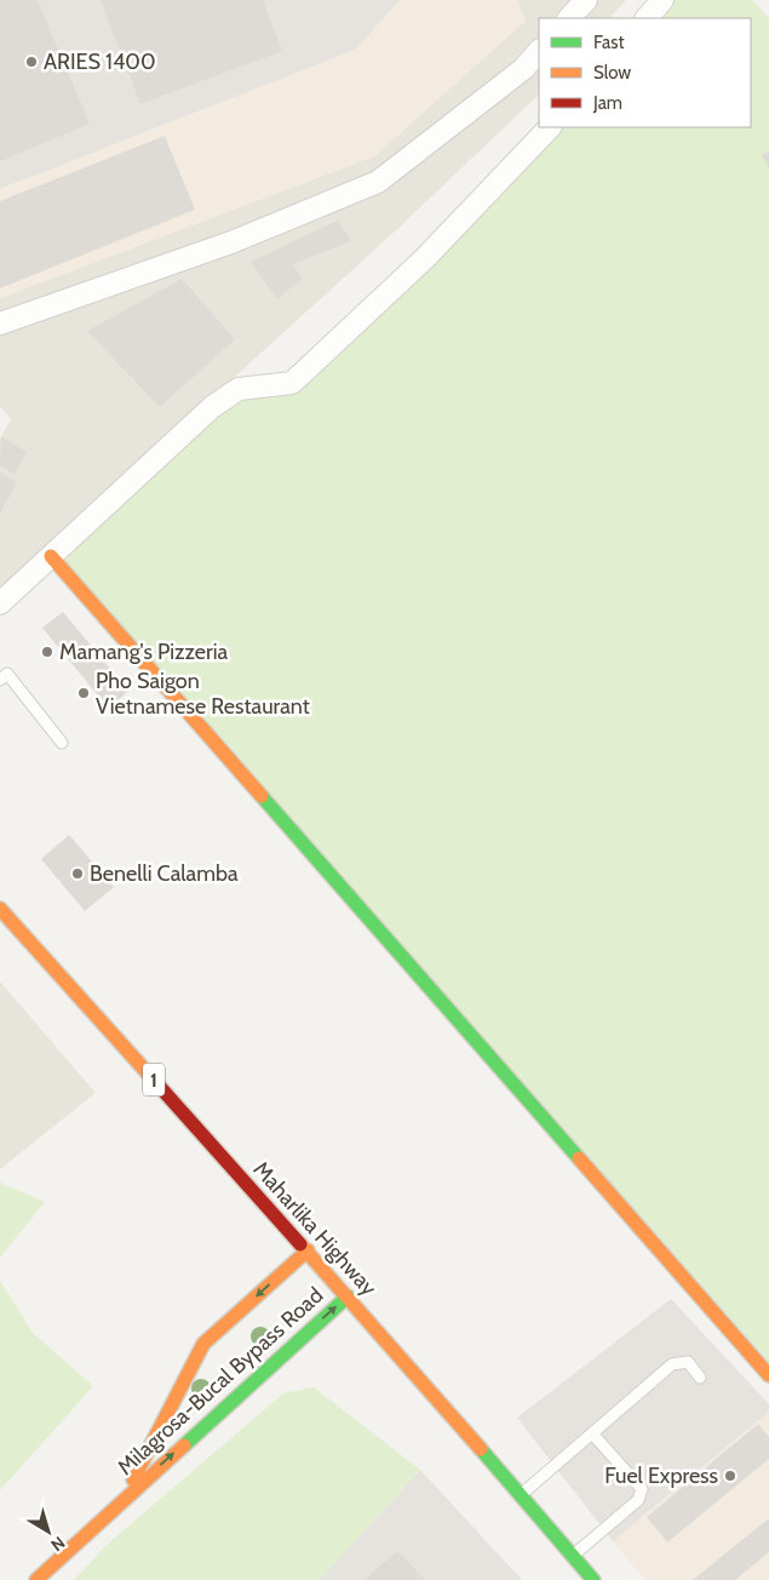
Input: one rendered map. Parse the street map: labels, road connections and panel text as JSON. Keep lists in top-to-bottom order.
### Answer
{
  "streets": {
    "main road": ["1", "Maharlika Highway", "Milagrosa-Bucal Bypass Road"]
  },
  "crossings": [
    ["Maharlika Highway", "Milagrosa-Bucal Bypass Road"]
  ],
  "places": [
    "ARIES 1400",
    "Mamang's Pizzeria",
    "Pho Saigon Vietnamese Restaurant",
    "Benelli Calamba",
    "Fuel Express"
  ],
  "legend": ["Fast", "Slow", "Jam"],
  "north": "bottom right"
}
